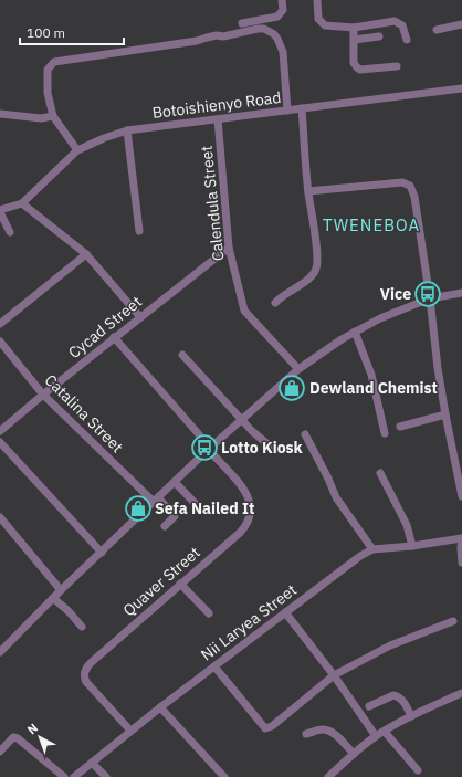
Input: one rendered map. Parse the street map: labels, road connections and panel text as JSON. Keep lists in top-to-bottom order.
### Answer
{
  "streets": {
    "street": [
      "Botoishienyo Road",
      "Calendula Street",
      "Cycad Street",
      "Catalina Street",
      "Quaver Street",
      "Nii Laryea Street"
    ]
  },
  "crossings": [
    ["Botoishienyo Road", "Calendula Street"],
    ["Calendula Street", "Cycad Street"],
    ["Cycad Street", "Catalina Street"],
    ["Cycad Street", "Quaver Street"],
    ["Quaver Street", "Nii Laryea Street"]
  ],
  "districts": ["TWENEBOA"],
  "places": {
    "bus stop": ["Vice", "Lotto Kiosk"],
    "shop": ["Dewland Chemist", "Sefa Nailed It"]
  },
  "scale_bar": "100 m",
  "north": "top left"
}
